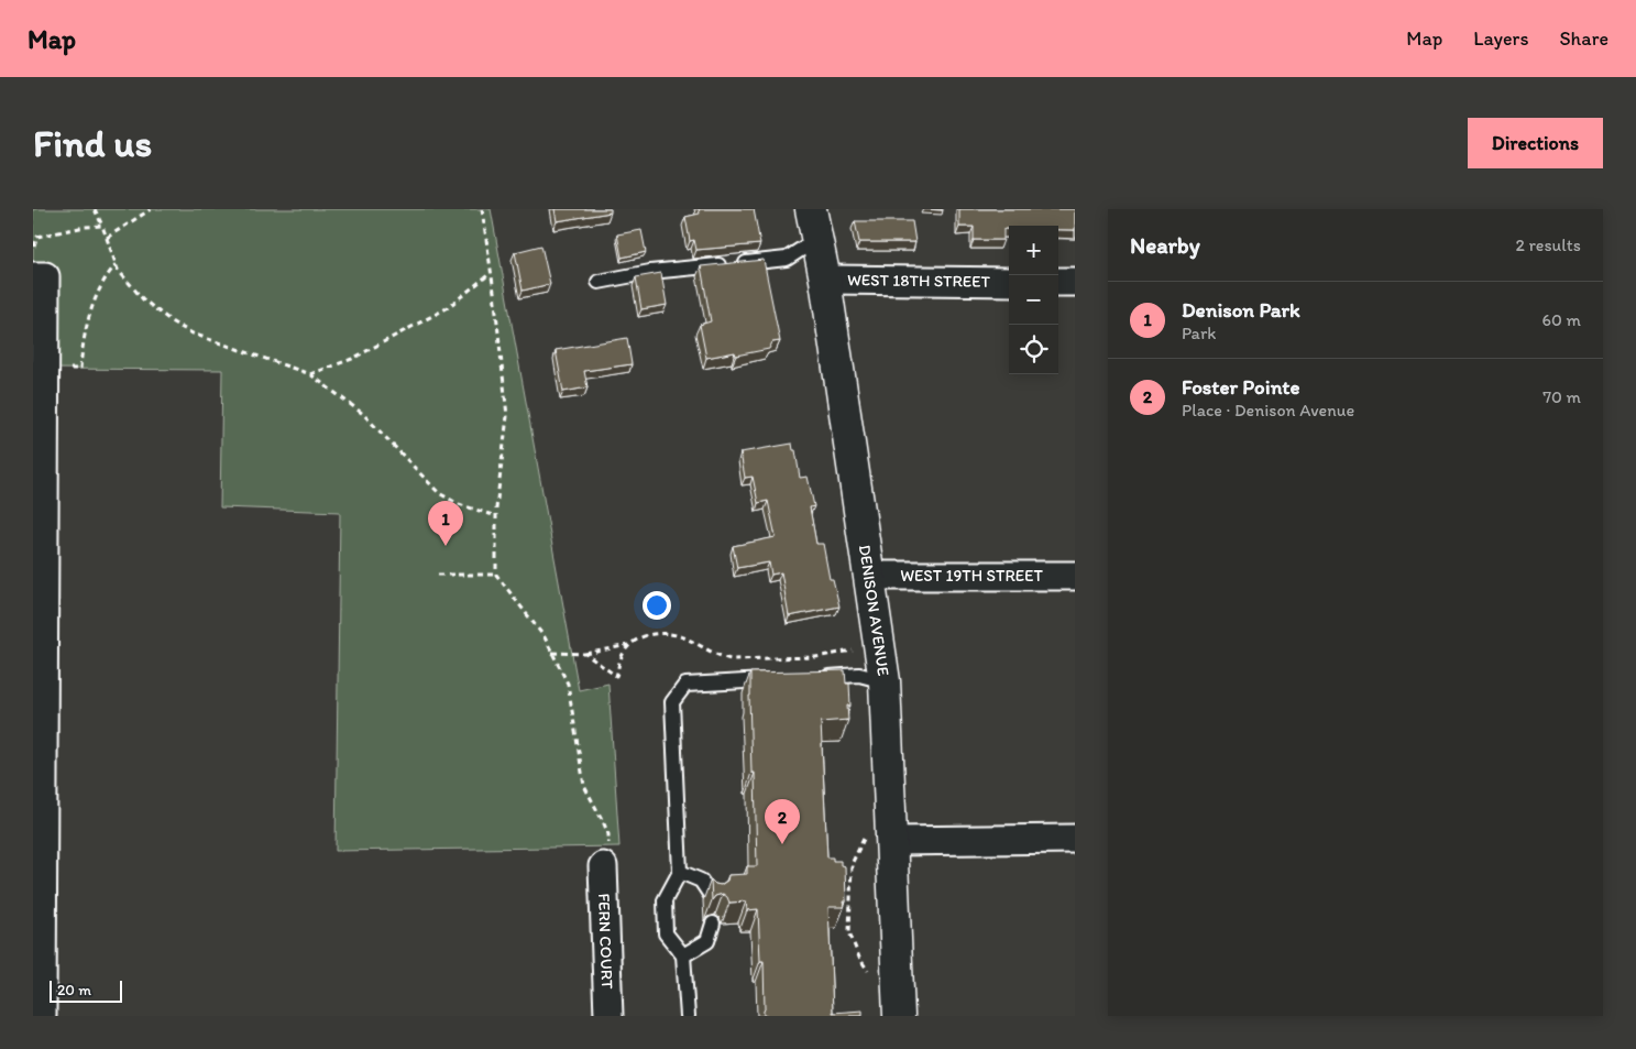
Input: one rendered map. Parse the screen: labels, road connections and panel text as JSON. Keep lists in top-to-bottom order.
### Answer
{
  "streets": {
    "main road": ["DENISON AVENUE"],
    "street": ["WEST 18TH STREET", "WEST 19TH STREET", "FERN COURT"]
  },
  "crossings": [
    ["WEST 18TH STREET", "DENISON AVENUE"],
    ["WEST 19TH STREET", "DENISON AVENUE"]
  ],
  "scale_bar": "20 m",
  "page": {
    "header": "Map",
    "nav": ["Map", "Layers", "Share"],
    "buttons": "Directions",
    "title": "Find us",
    "heading": ["Nearby", "2 results"],
    "map_buttons": ["+", "−"],
    "list": [
      {
        "mark": "1",
        "name": "Denison Park",
        "note": "Park",
        "value": "60 m"
      },
      {
        "mark": "2",
        "name": "Foster Pointe",
        "note": "Place · Denison Avenue",
        "value": "70 m"
      }
    ],
    "pins": ["1", "2"],
    "scale": "20 m"
  }
}
